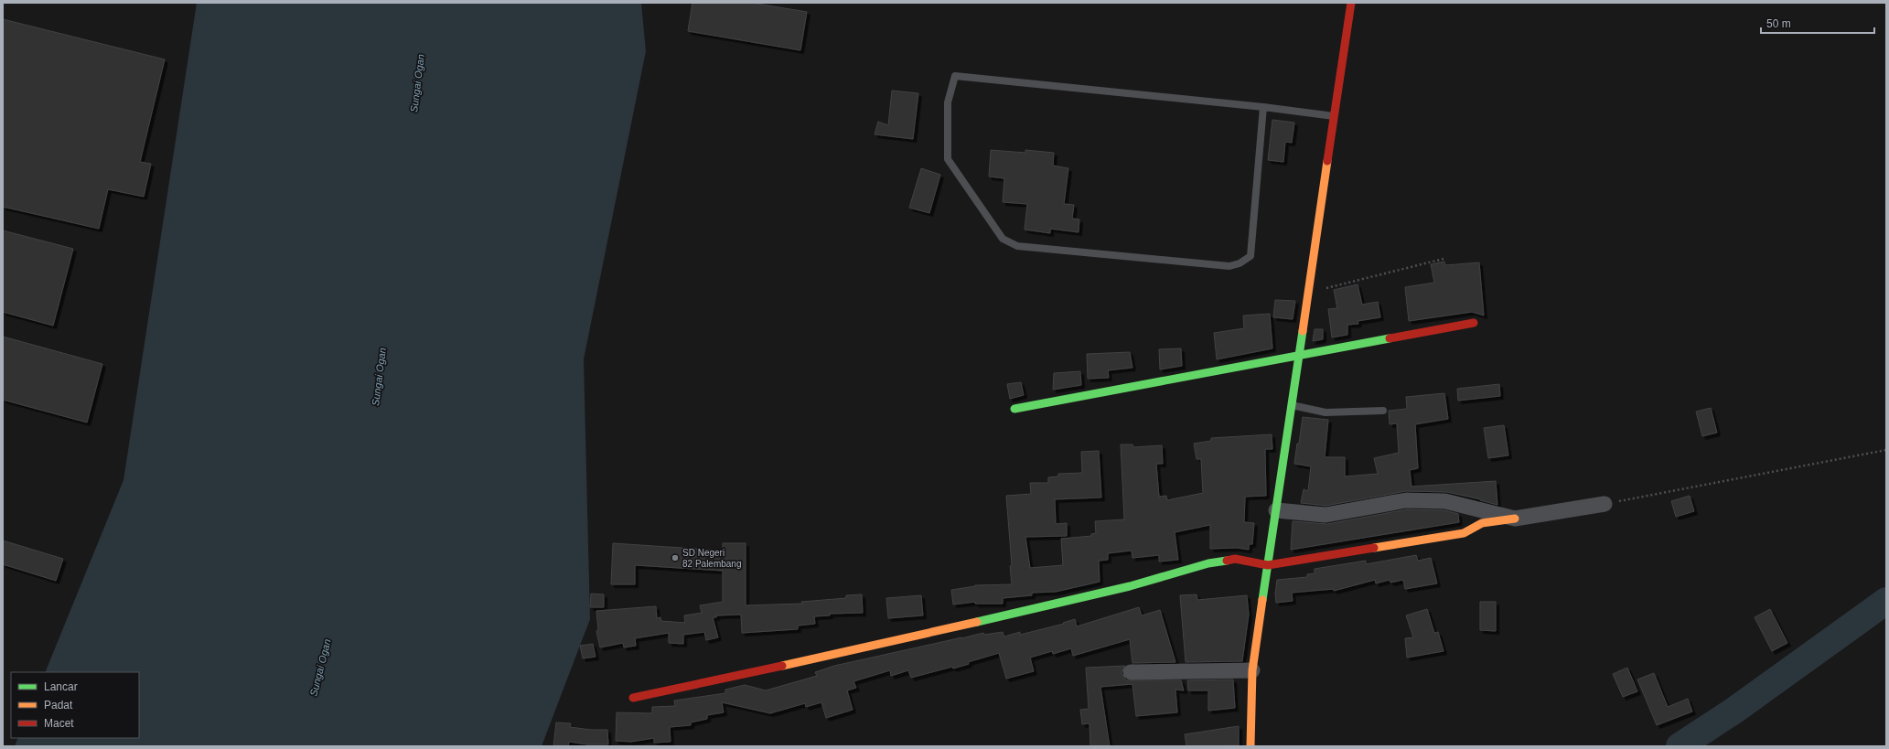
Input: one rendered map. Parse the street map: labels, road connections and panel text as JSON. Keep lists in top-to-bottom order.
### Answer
{
  "water": ["Sungai Ogan"],
  "places": ["SD Negeri 82 Palembang"],
  "legend": ["Lancar", "Padat", "Macet"],
  "scale_bar": "50 m"
}
